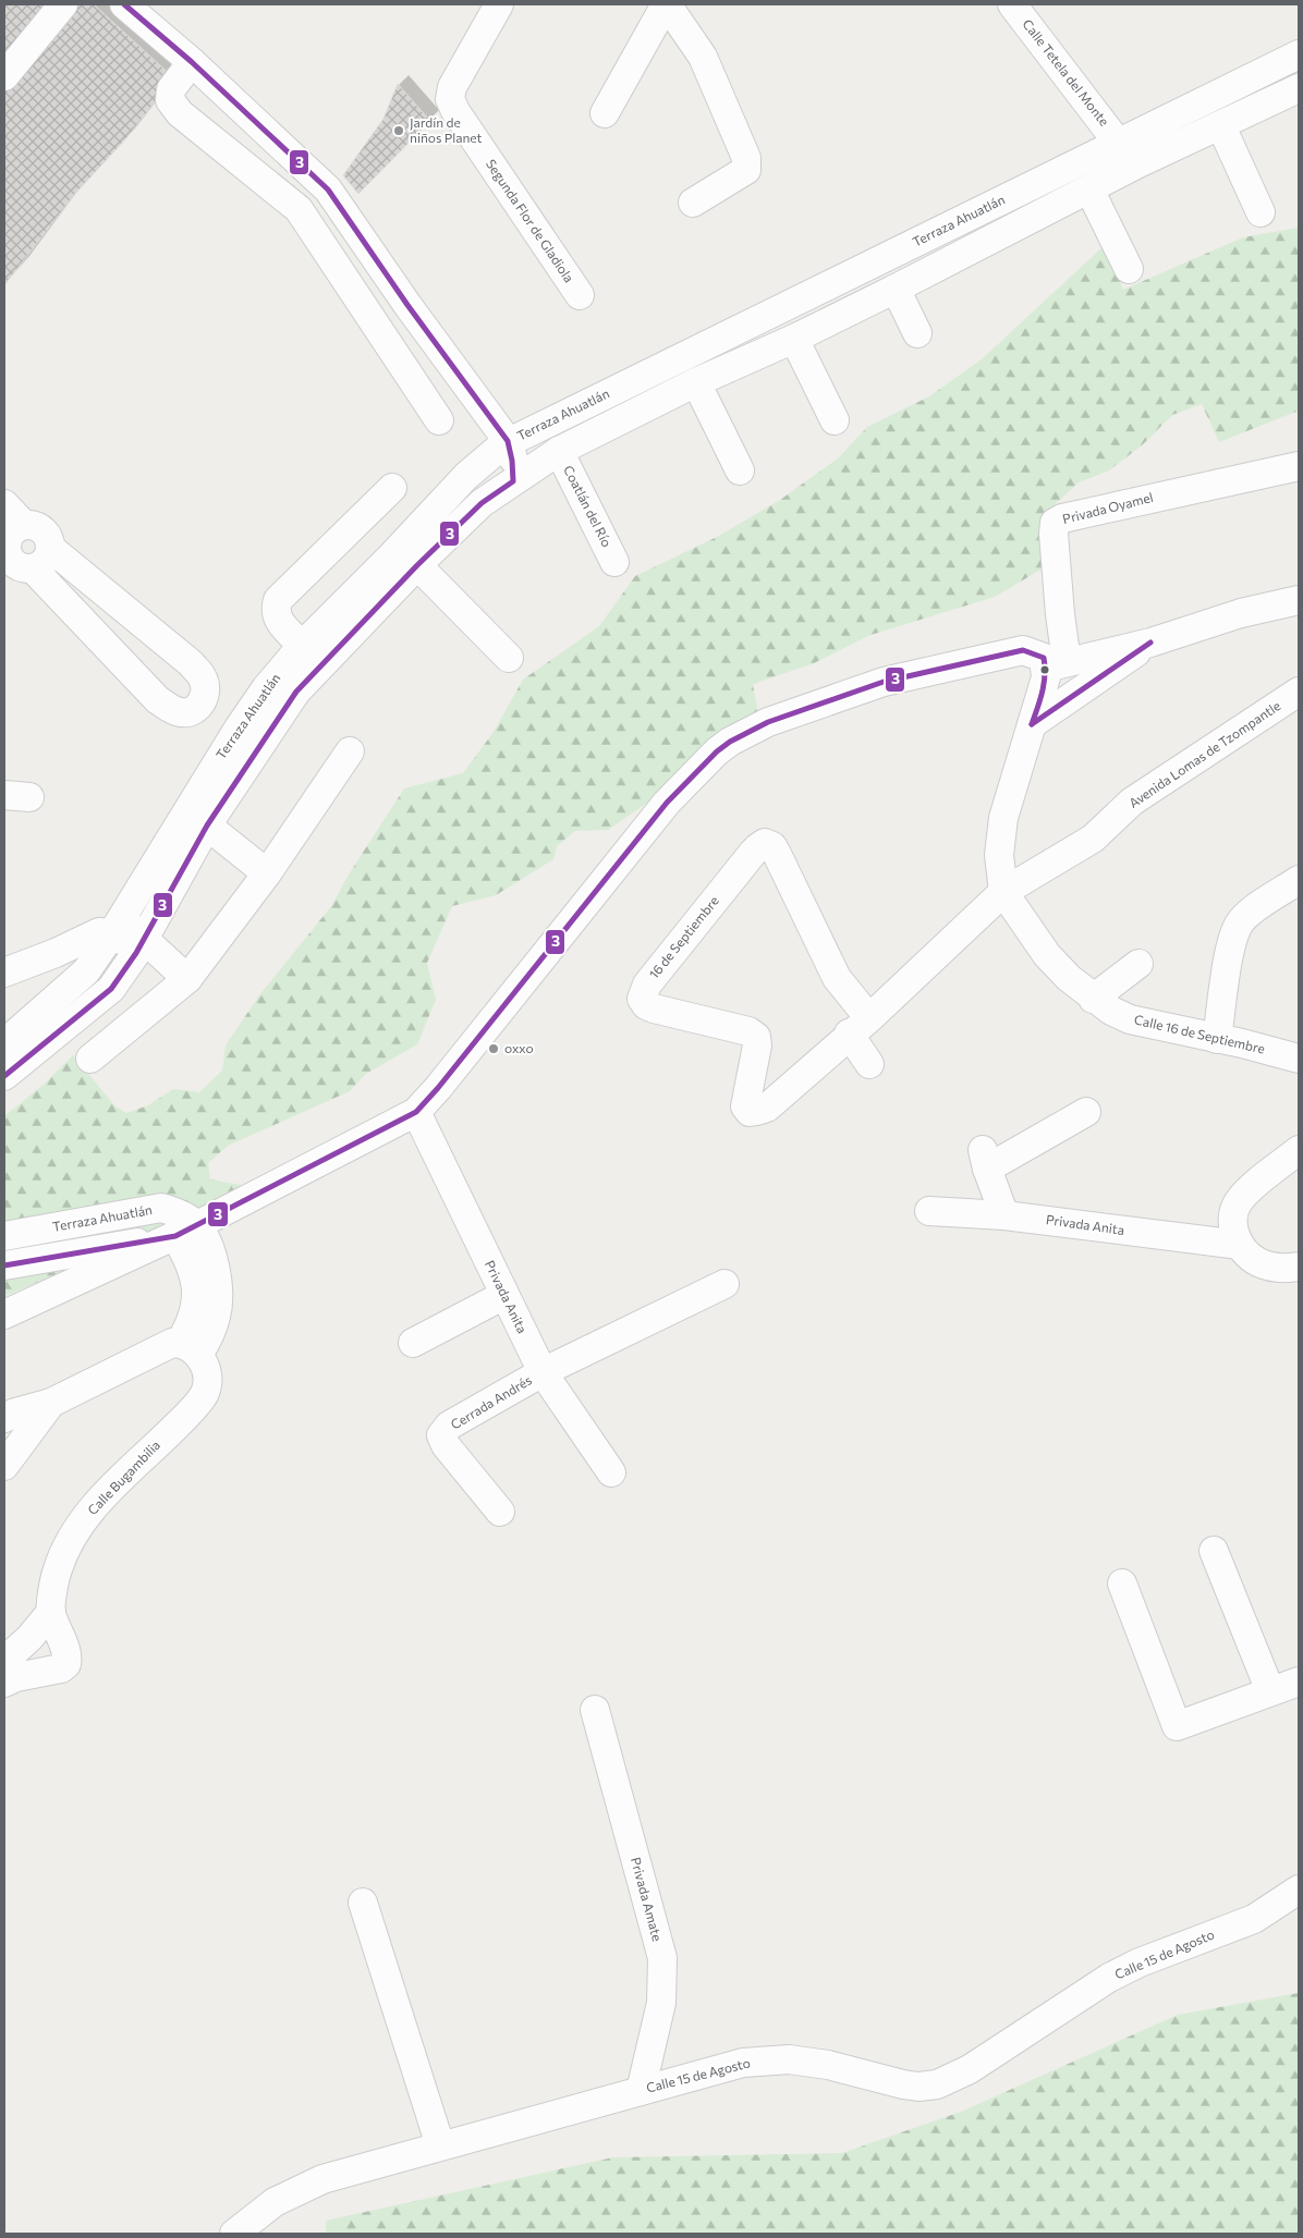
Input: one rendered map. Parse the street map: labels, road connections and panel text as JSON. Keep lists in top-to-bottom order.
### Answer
{
  "streets": {
    "street": [
      "Calle Tetela del Monte",
      "Segunda Flor de Gladiola",
      "Terraza Ahuatlán",
      "Coatlán del Río",
      "Privada Oyamel",
      "Avenida Lomas de Tzompantle",
      "16 de Septiembre",
      "Calle 16 de Septiembre",
      "Privada Anita",
      "Cerrada Andrés",
      "Calle Bugambilia",
      "Privada Amate",
      "Calle 15 de Agosto"
    ]
  },
  "crossings": [
    ["Calle Tetela del Monte", "Terraza Ahuatlán"],
    ["Terraza Ahuatlán", "Coatlán del Río"],
    ["Privada Oyamel", "Calle 16 de Septiembre"],
    ["Avenida Lomas de Tzompantle", "16 de Septiembre"],
    ["Avenida Lomas de Tzompantle", "Calle 16 de Septiembre"],
    ["16 de Septiembre", "Calle 16 de Septiembre"],
    ["Privada Anita", "Cerrada Andrés"],
    ["Privada Amate", "Calle 15 de Agosto"]
  ],
  "places": ["Jardín de niños Planet", "oxxo"],
  "lines": ["transit line 3"]
}
